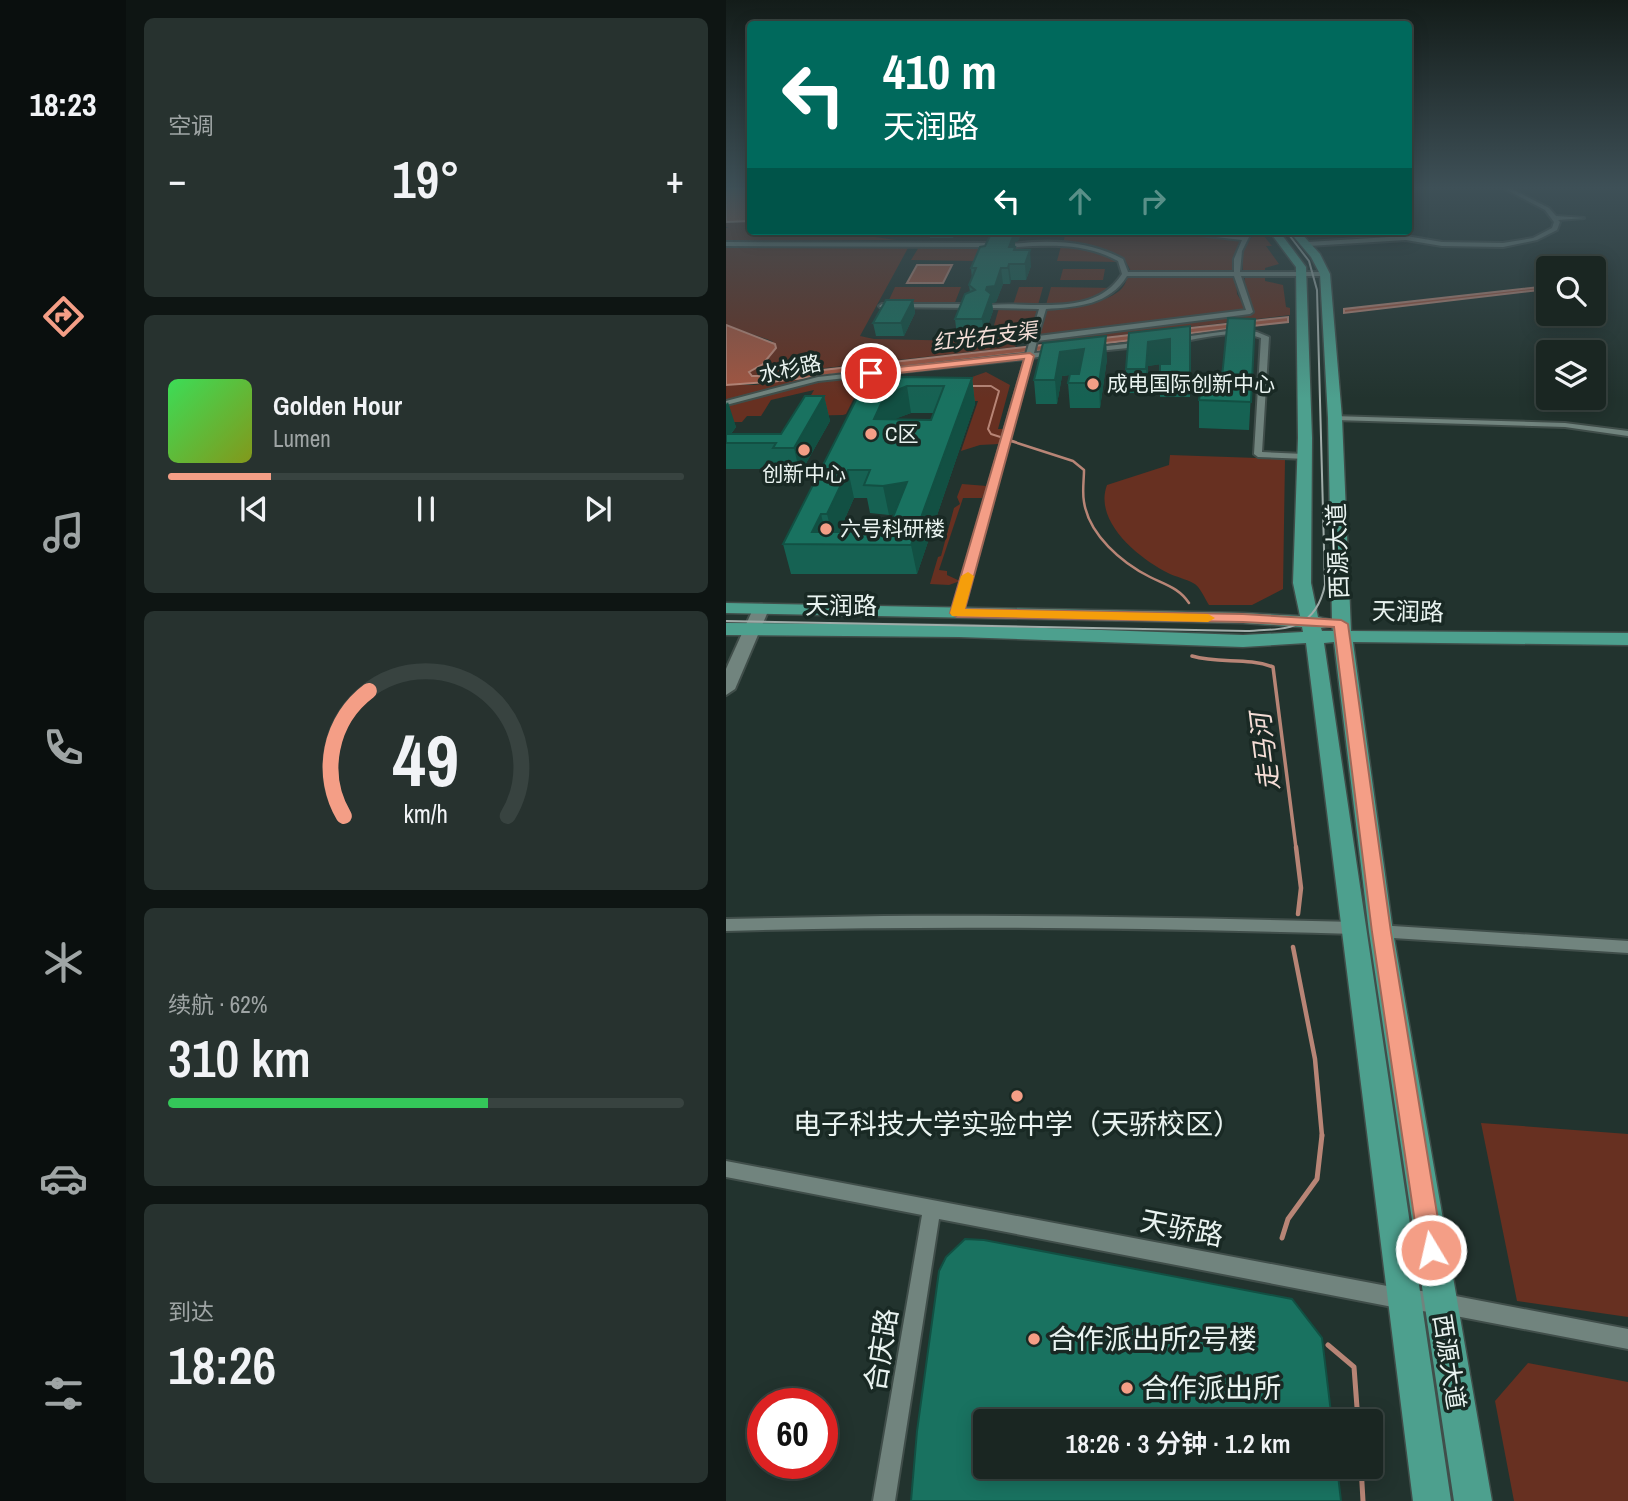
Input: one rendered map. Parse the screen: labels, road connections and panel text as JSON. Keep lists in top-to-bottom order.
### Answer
{
  "streets": {
    "main road": ["西源大道", "天润路"],
    "street": ["水杉路", "天骄路", "合庆路"]
  },
  "crossings": [
    ["西源大道", "天润路"],
    ["西源大道", "天骄路"],
    ["天骄路", "合庆路"]
  ],
  "water": ["红光右支渠", "走马河"],
  "places": [
    "成电国际创新中心",
    "C区",
    "创新中心",
    "六号科研楼",
    "电子科技大学实验中学（天骄校区）",
    "合作派出所2号楼",
    "合作派出所"
  ],
  "page": {
    "tabs": "18:23",
    "tile": [
      "空调",
      ["续航 · 62%", "310 km"],
      ["到达", "18:26"]
    ],
    "turn": ["410 m", "天润路"],
    "heat": ["−", "19°", "+"],
    "song": ["Golden Hour", "Lumen"],
    "limit": "60",
    "trip": "18:26 · 3 分钟 · 1.2 km",
    "gauge": ["49", "km/h"]
  }
}
